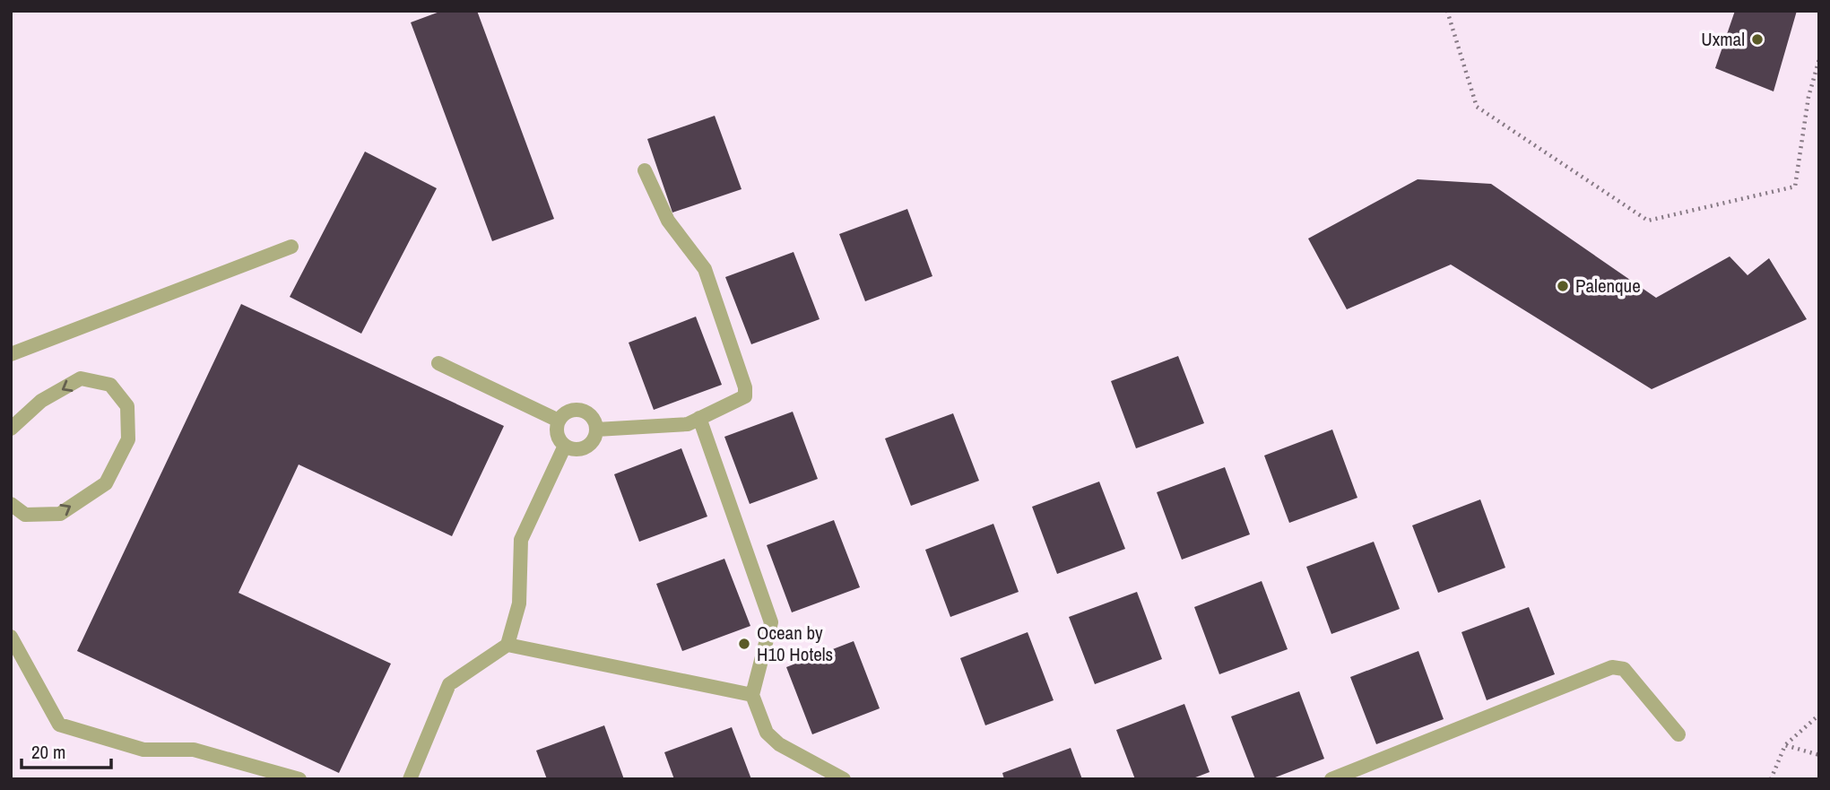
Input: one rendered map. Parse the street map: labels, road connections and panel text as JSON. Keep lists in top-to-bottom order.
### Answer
{
  "places": ["Uxmal", "Palenque", "Ocean by H10 Hotels"],
  "scale_bar": "20 m"
}
